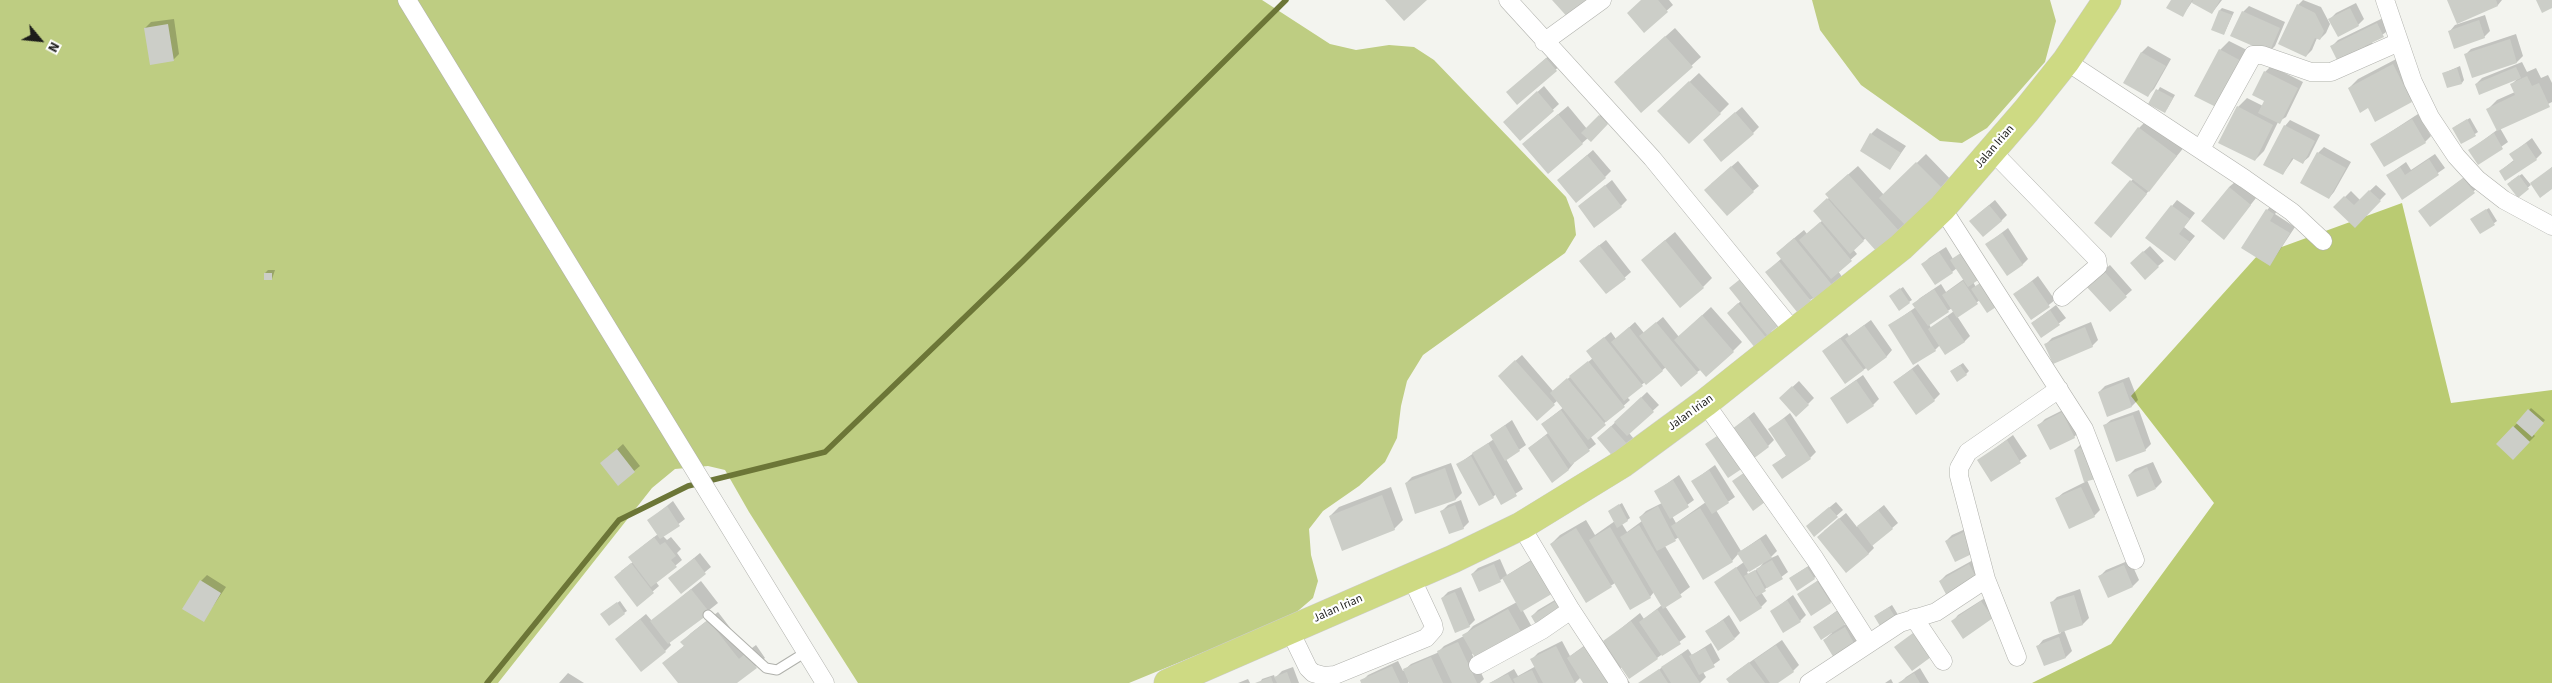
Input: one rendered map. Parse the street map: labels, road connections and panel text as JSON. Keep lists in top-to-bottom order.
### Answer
{
  "streets": {
    "main road": ["Jalan Irian"]
  },
  "north": "bottom right"
}
